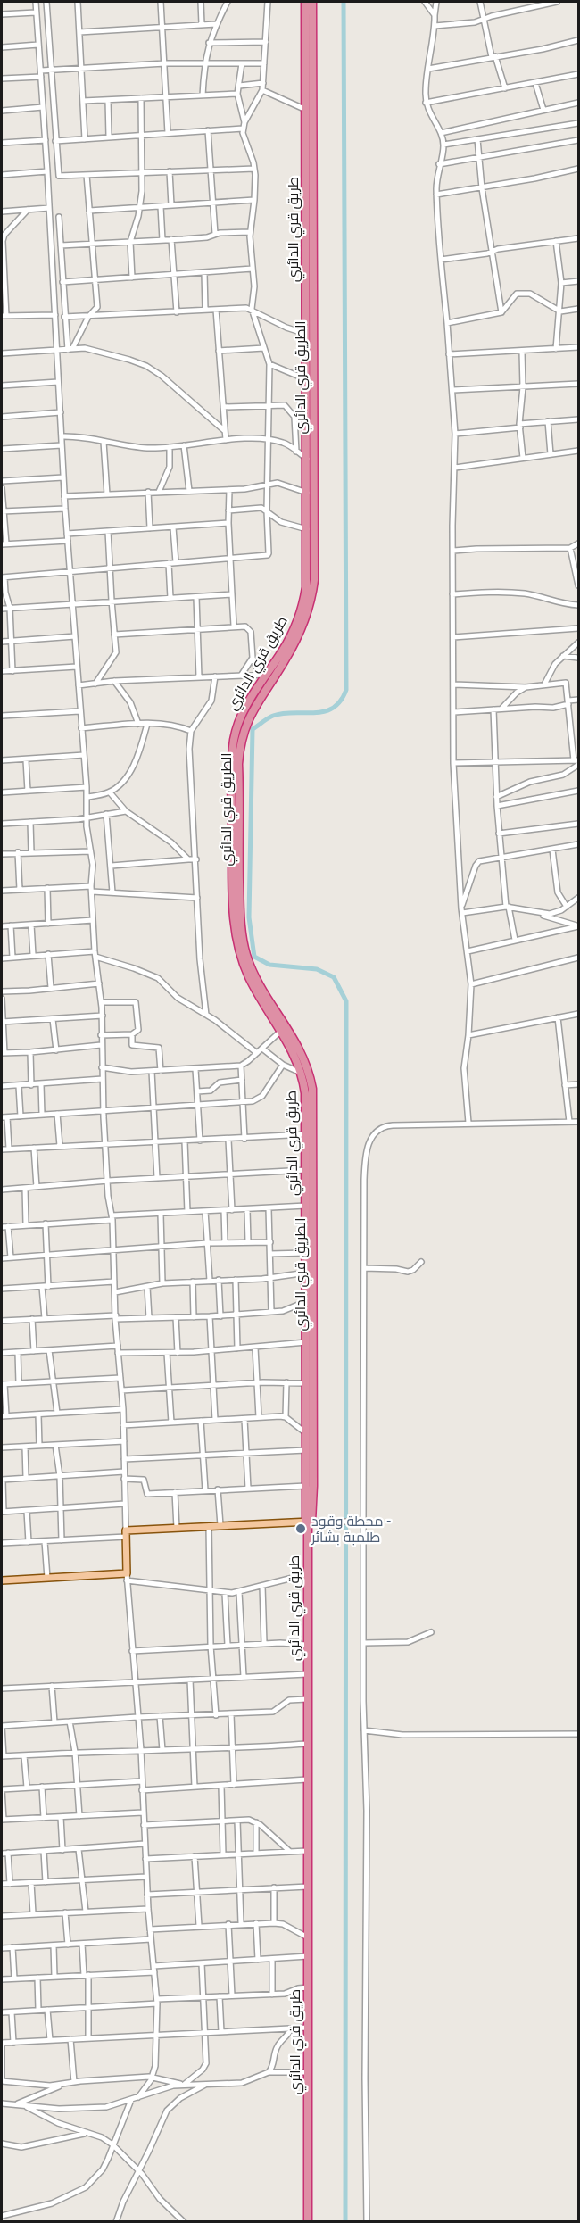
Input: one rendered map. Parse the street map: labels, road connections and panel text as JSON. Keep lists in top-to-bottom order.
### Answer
{
  "streets": {
    "highway": ["طريق قري الدائري", "الطريق قري الدائري"]
  },
  "crossings": [
    ["طريق قري الدائري", "الطريق قري الدائري"]
  ],
  "places": ["محطة وقود - طلمبة بشائر"]
}
